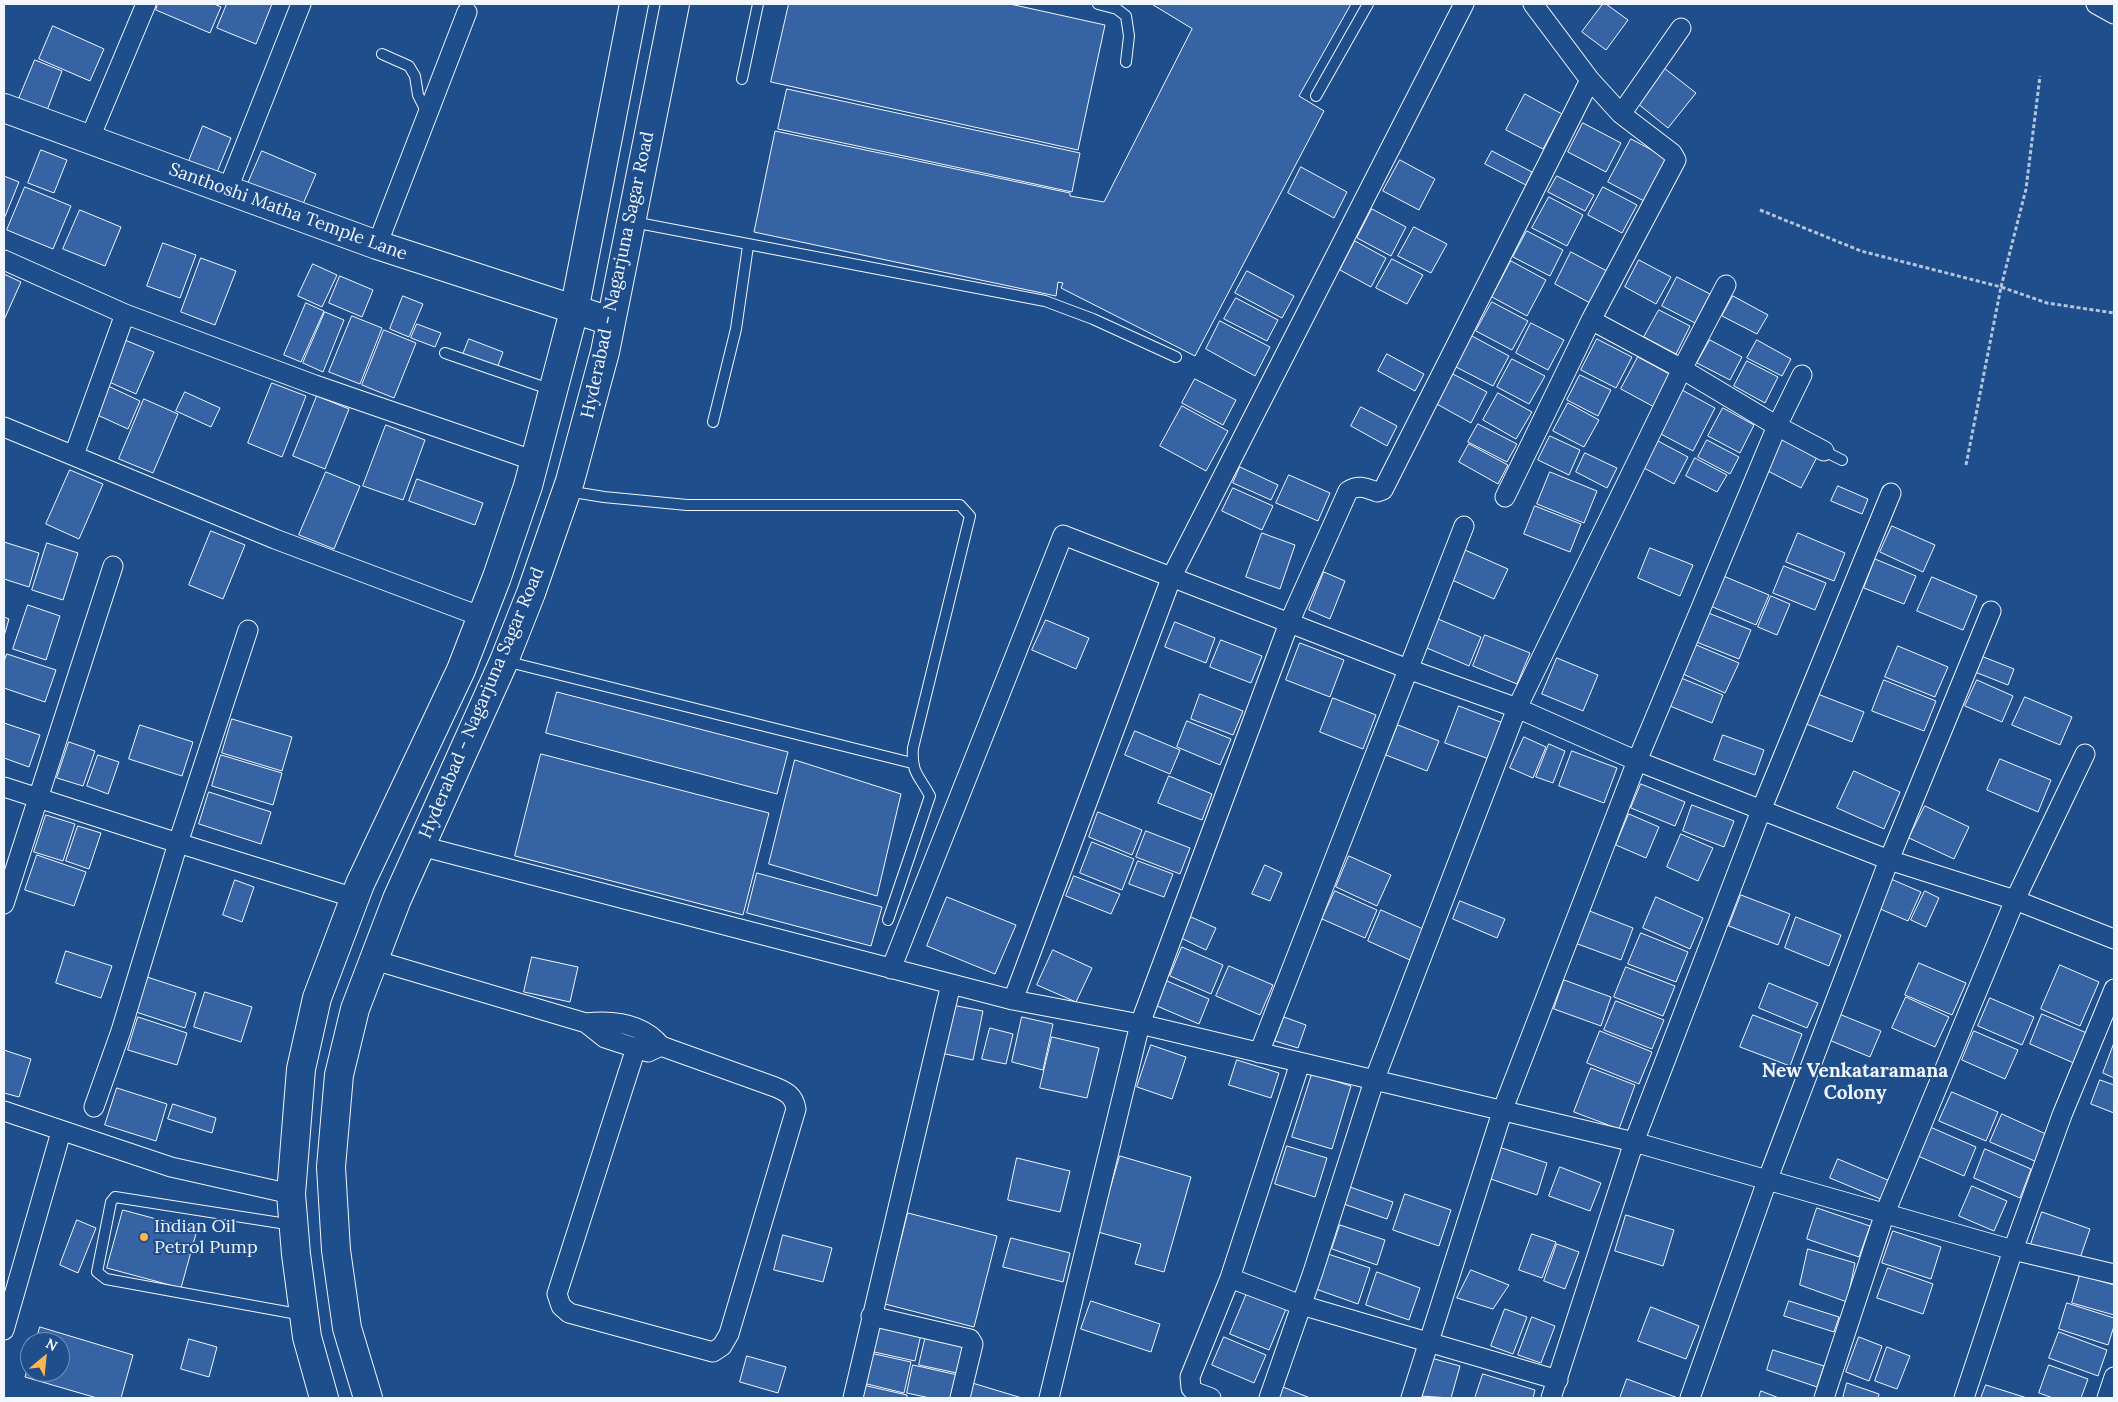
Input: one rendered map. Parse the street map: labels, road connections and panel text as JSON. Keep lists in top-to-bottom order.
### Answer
{
  "streets": {
    "main road": ["Santhoshi Matha Temple Lane", "Hyderabad - Nagarjuna Sagar Road"]
  },
  "crossings": [
    ["Santhoshi Matha Temple Lane", "Hyderabad - Nagarjuna Sagar Road"]
  ],
  "districts": ["New Venkataramana Colony"],
  "places": ["Indian Oil Petrol Pump"],
  "north": "top right"
}
